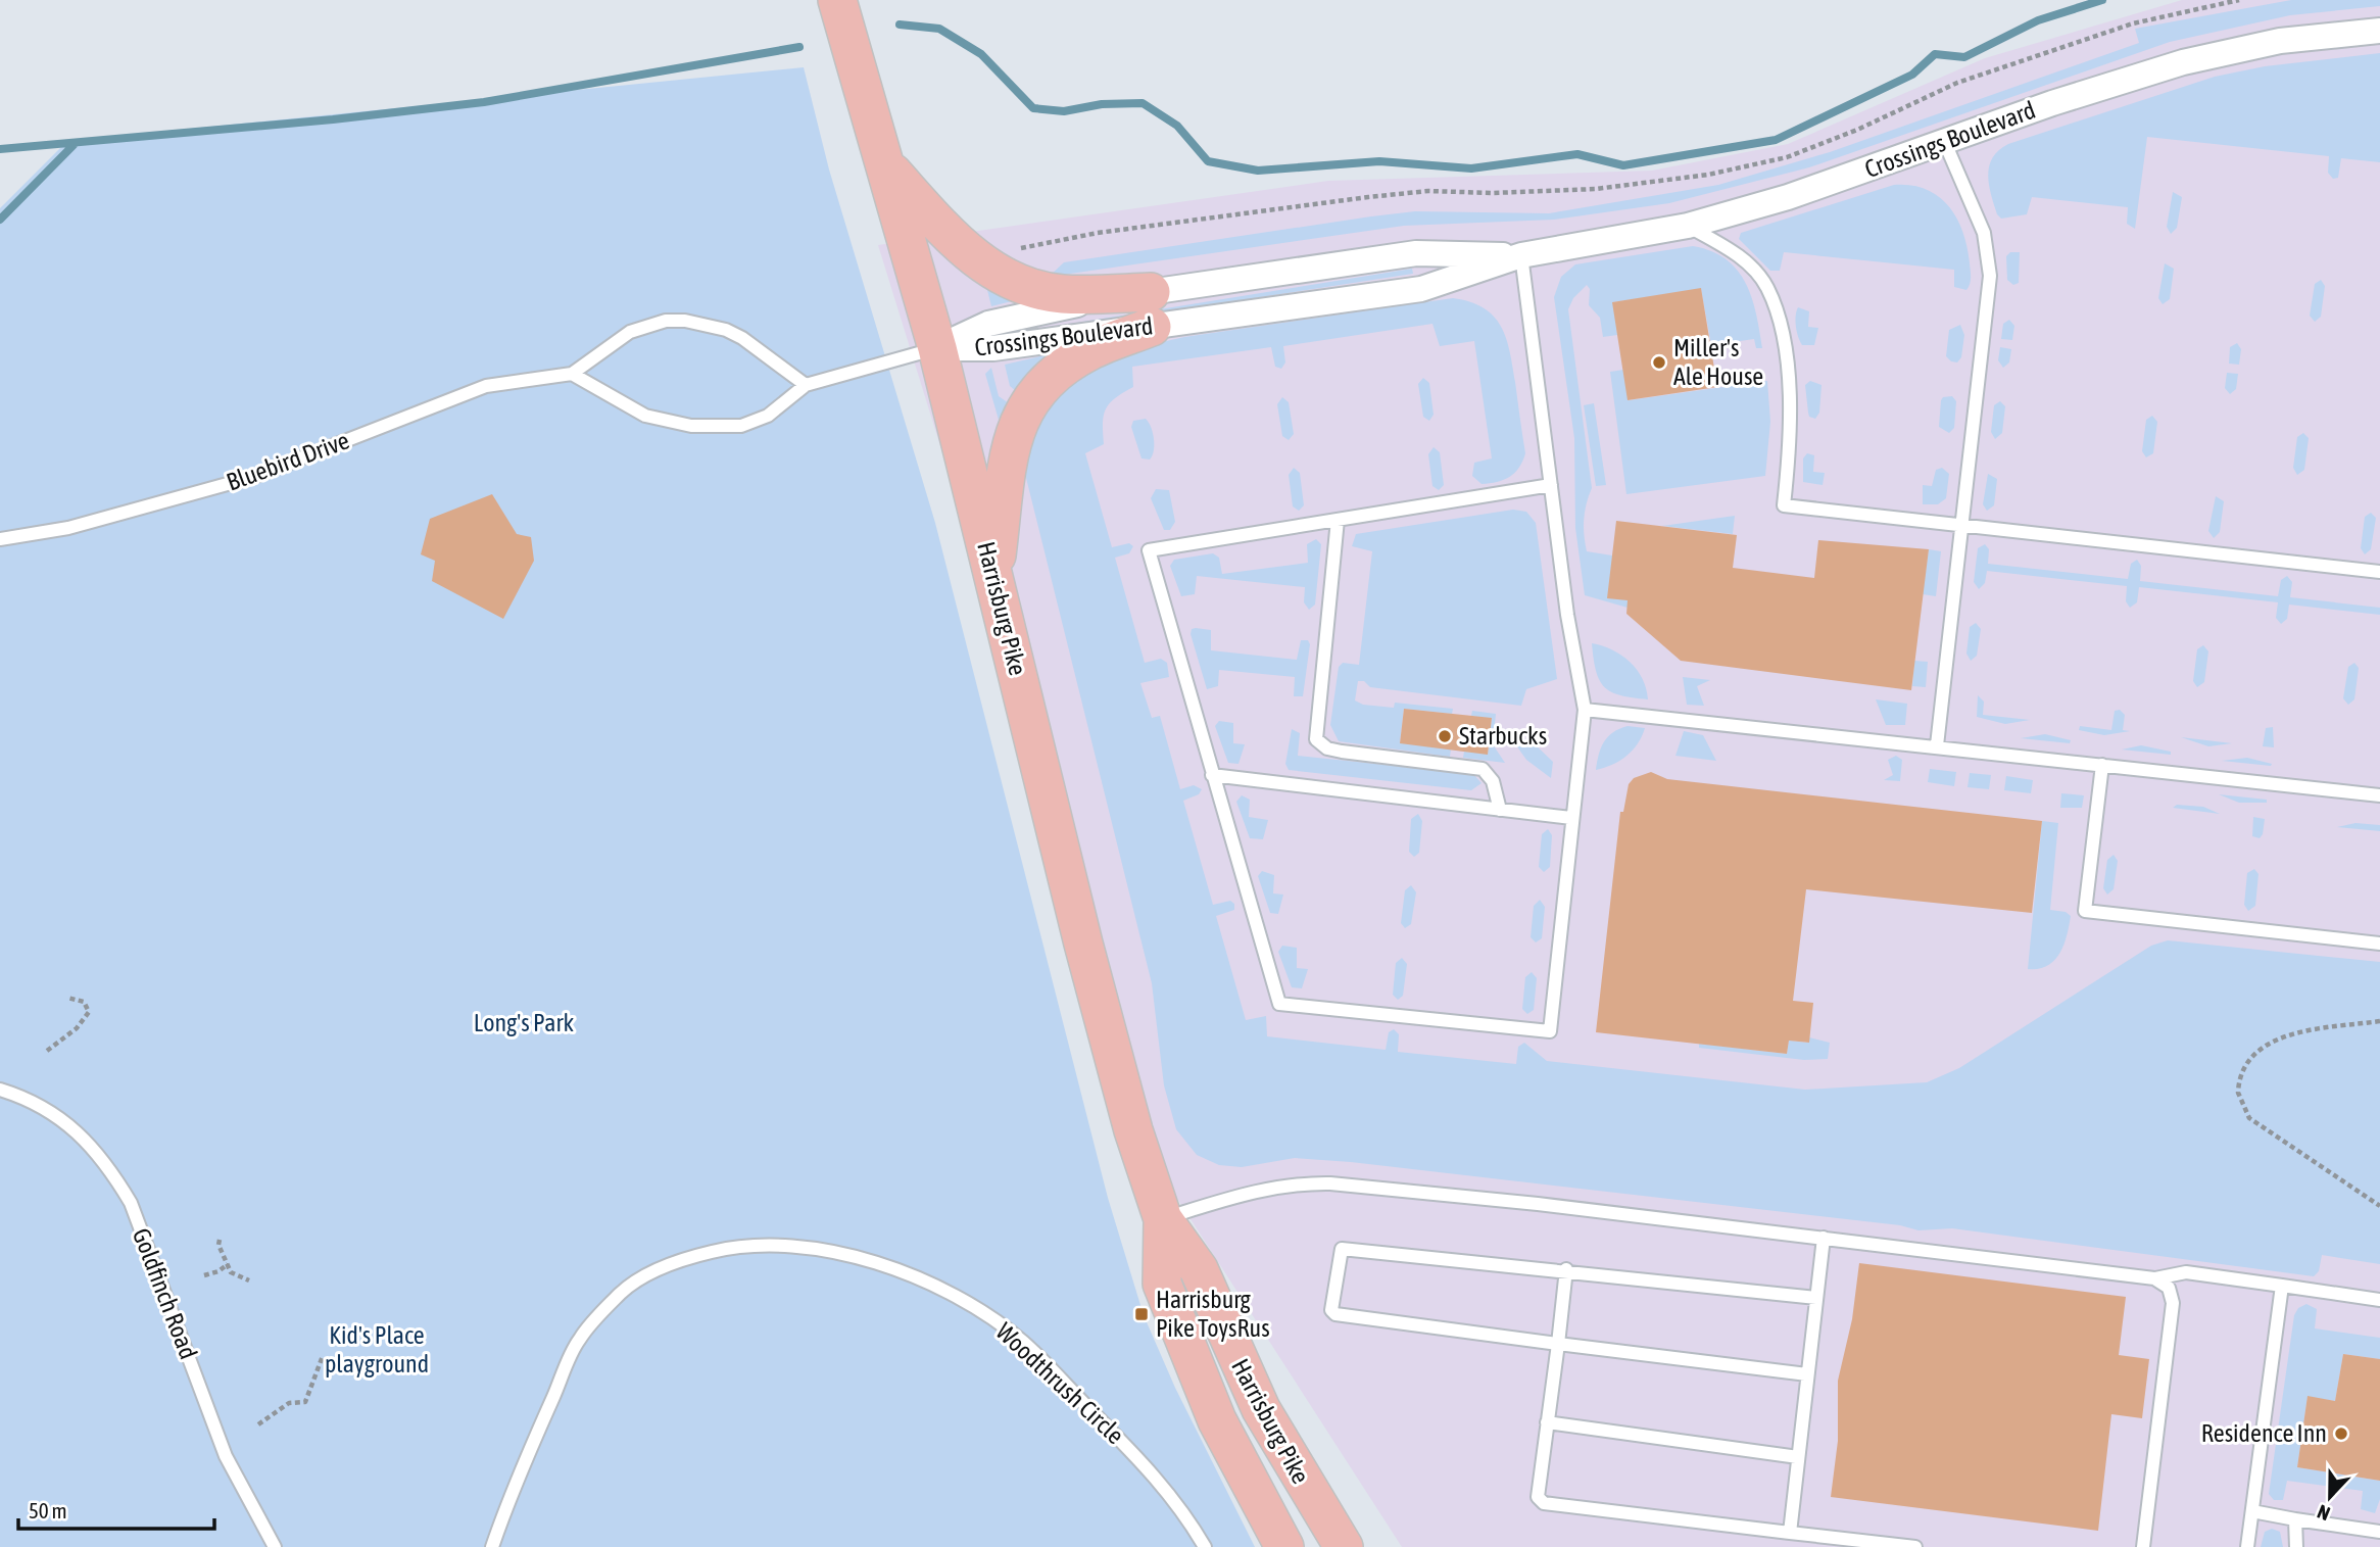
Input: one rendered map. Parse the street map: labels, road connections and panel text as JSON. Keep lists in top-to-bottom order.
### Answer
{
  "streets": {
    "main road": ["Harrisburg Pike"],
    "street": ["Crossings Boulevard"],
    "lane": ["Bluebird Drive", "Goldfinch Road", "Woodthrush Circle"]
  },
  "crossings": [
    ["Crossings Boulevard", "Harrisburg Pike"]
  ],
  "parks": ["Long's Park", "Kid's Place playground"],
  "places": {
    "other": ["Miller's Ale House", "Starbucks", "Residence Inn"],
    "transit": ["Harrisburg Pike ToysRus"]
  },
  "scale_bar": "50 m",
  "north": "bottom"
}
